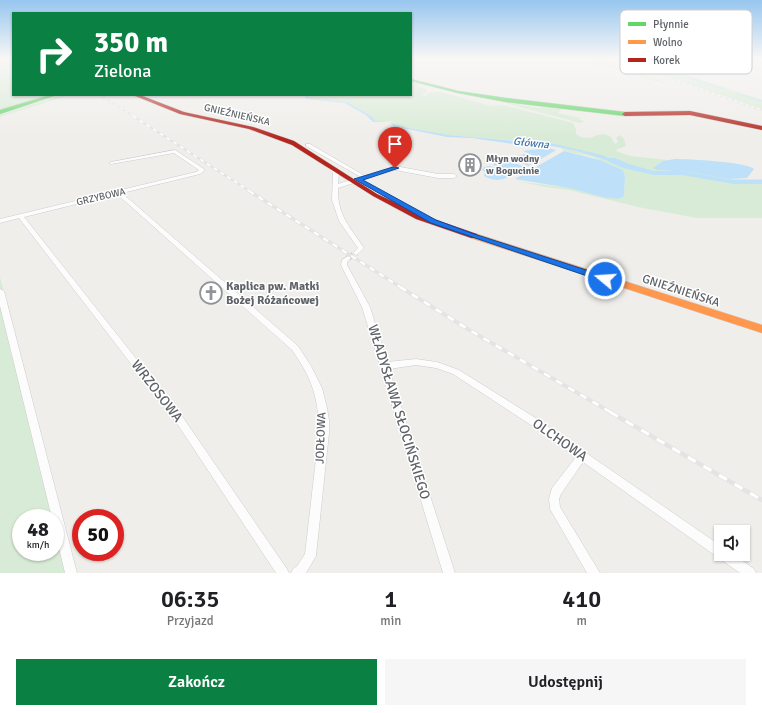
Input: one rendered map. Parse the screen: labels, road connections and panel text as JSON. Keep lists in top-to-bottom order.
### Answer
{
  "streets": {
    "main road": ["GNIEŹNIEŃSKA"],
    "street": [
      "GRZYBOWA",
      "WRZOSOWA",
      "WŁADYSŁAWA SŁOCIŃSKIEGO",
      "JODŁOWA",
      "OLCHOWA"
    ]
  },
  "crossings": [
    ["GNIEŹNIEŃSKA", "WŁADYSŁAWA SŁOCIŃSKIEGO"],
    ["GRZYBOWA", "WRZOSOWA"],
    ["GRZYBOWA", "JODŁOWA"],
    ["WŁADYSŁAWA SŁOCIŃSKIEGO", "OLCHOWA"]
  ],
  "water": ["Główna"],
  "places": {
    "building": ["Młyn wodny w Bogucinie"],
    "church": ["Kaplica pw. Matki Bożej Różańcowej"]
  },
  "legend": ["Płynnie", "Wolno", "Korek"],
  "page": {
    "turn": ["350 m", "Zielona"],
    "speed": "48 km/h",
    "limit": "50",
    "eta": [
      "06:35",
      "Przyjazd",
      "1",
      "min",
      "410",
      "m"
    ],
    "buttons": ["Zakończ", "Udostępnij"]
  }
}
